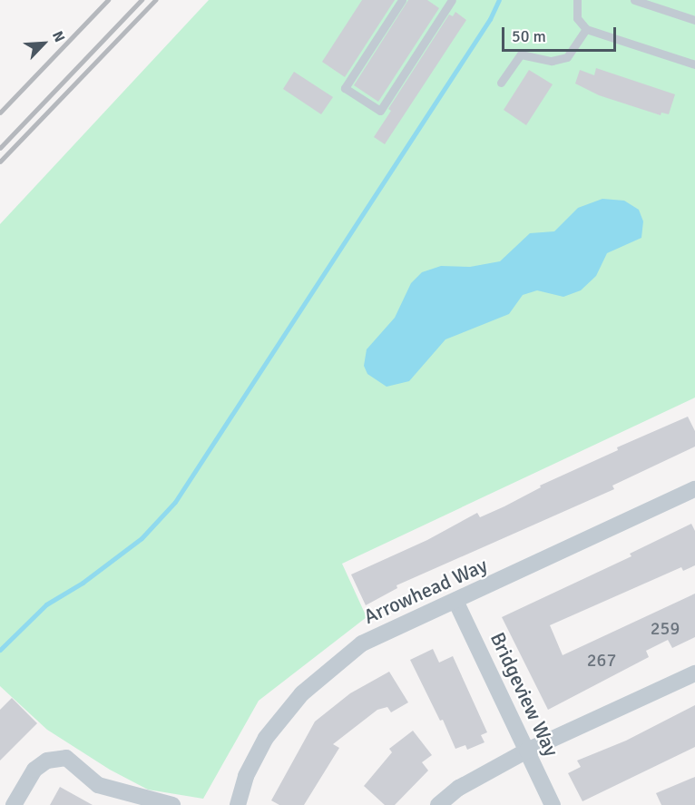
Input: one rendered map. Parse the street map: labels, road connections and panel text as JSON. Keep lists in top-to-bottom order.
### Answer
{
  "streets": {
    "street": ["Arrowhead Way", "Bridgeview Way"]
  },
  "crossings": [
    ["Arrowhead Way", "Bridgeview Way"]
  ],
  "house_numbers": ["259", "267"],
  "scale_bar": "50 m",
  "north": "top right"
}
